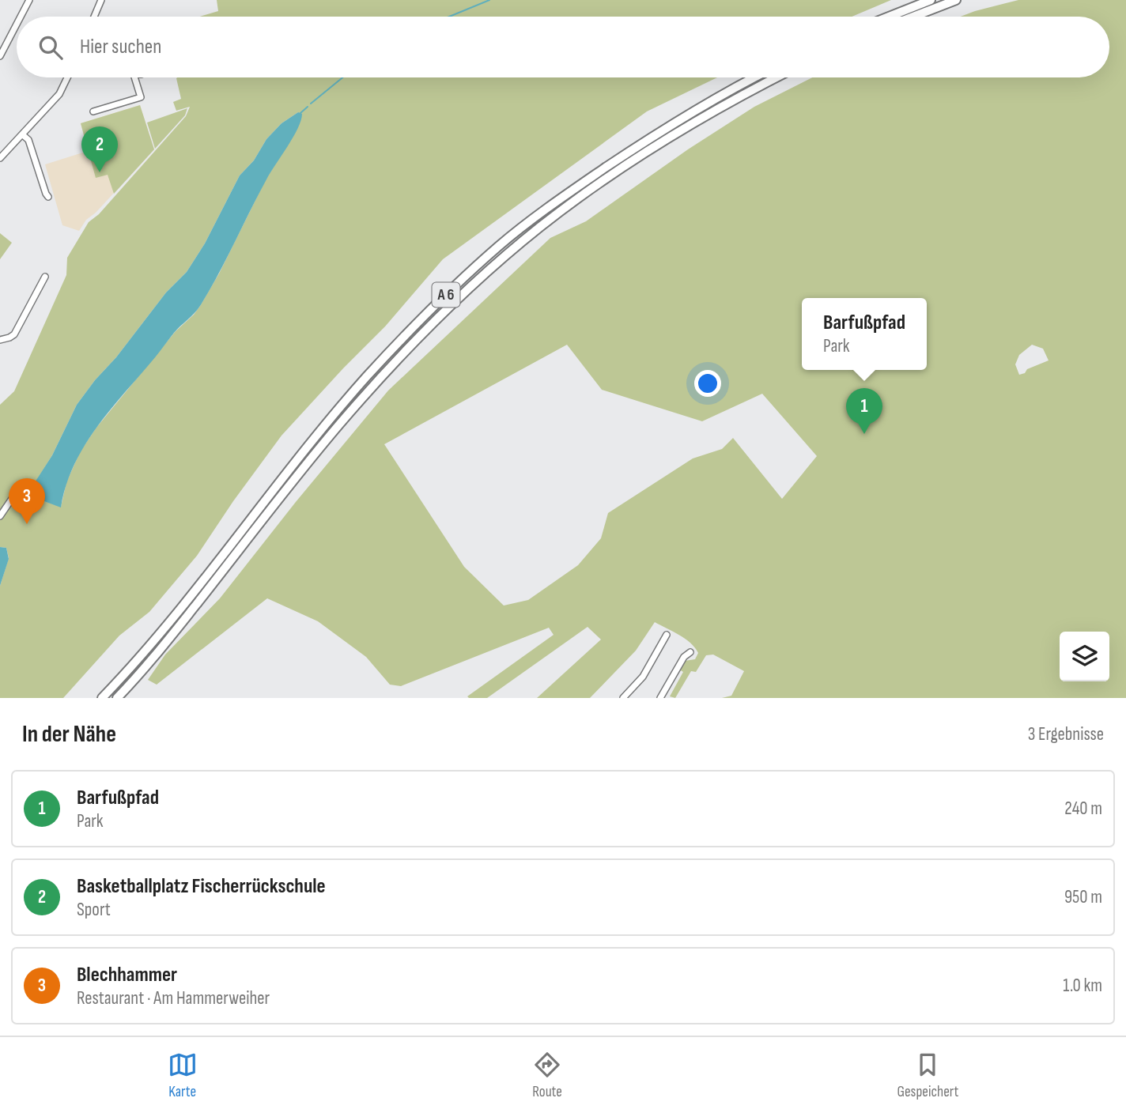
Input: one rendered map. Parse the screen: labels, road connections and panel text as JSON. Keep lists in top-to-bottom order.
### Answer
{
  "streets": {
    "highway": ["A 6"]
  },
  "page": {
    "search": "Hier suchen",
    "pins": ["2", "1", "3"],
    "popup": ["Barfußpfad", "Park"],
    "heading": ["In der Nähe", "3 Ergebnisse"],
    "list": [
      {
        "mark": "1",
        "name": "Barfußpfad",
        "note": "Park",
        "value": "240 m"
      },
      {
        "mark": "2",
        "name": "Basketballplatz Fischerrückschule",
        "note": "Sport",
        "value": "950 m"
      },
      {
        "mark": "3",
        "name": "Blechhammer",
        "note": "Restaurant · Am Hammerweiher",
        "value": "1.0 km"
      }
    ],
    "nav": ["Karte", "Route", "Gespeichert"]
  }
}
